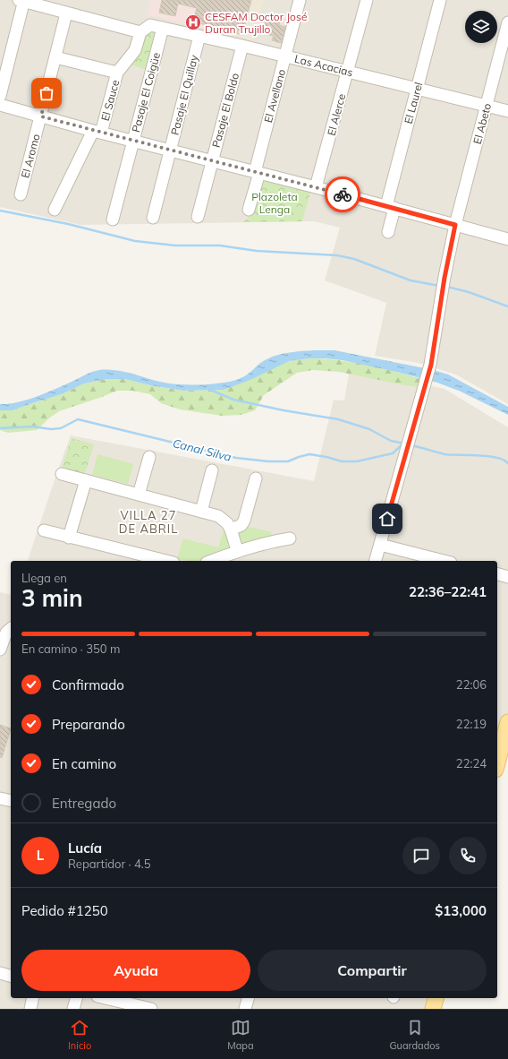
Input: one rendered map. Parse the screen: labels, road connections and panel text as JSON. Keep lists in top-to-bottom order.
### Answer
{
  "streets": {
    "street": [
      "Las Acacias",
      "Pasaje El Coigüe",
      "Pasaje El Quillay",
      "El Avellano",
      "El Sauce",
      "El Laurel",
      "Pasaje El Boldo",
      "El Alerce",
      "El Abeto",
      "El Aromo"
    ]
  },
  "crossings": [
    ["Las Acacias", "Pasaje El Coigüe"],
    ["Las Acacias", "Pasaje El Quillay"],
    ["Las Acacias", "El Avellano"],
    ["Las Acacias", "El Sauce"],
    ["Las Acacias", "El Laurel"],
    ["Las Acacias", "Pasaje El Boldo"],
    ["Las Acacias", "El Alerce"],
    ["Las Acacias", "El Abeto"]
  ],
  "districts": ["VILLA 27 DE ABRIL"],
  "water": ["Canal Silva"],
  "parks": ["Plazoleta Lenga"],
  "places": {
    "hospital": ["CESFAM Doctor José Duran Trujillo"]
  },
  "page": {
    "heading": ["3 min", "Llega en", "22:36–22:41"],
    "panel": [
      "Lucía",
      "Repartidor · 4.5",
      "Pedido #1250",
      "$13,000"
    ],
    "bar": "En camino · 350 m",
    "list": [
      ["Confirmado", "22:06"],
      ["Preparando", "22:19"],
      ["En camino", "22:24"],
      "Entregado"
    ],
    "round": "L",
    "buttons": ["Ayuda", "Compartir"],
    "tabs": ["Inicio", "Mapa", "Guardados"]
  }
}
